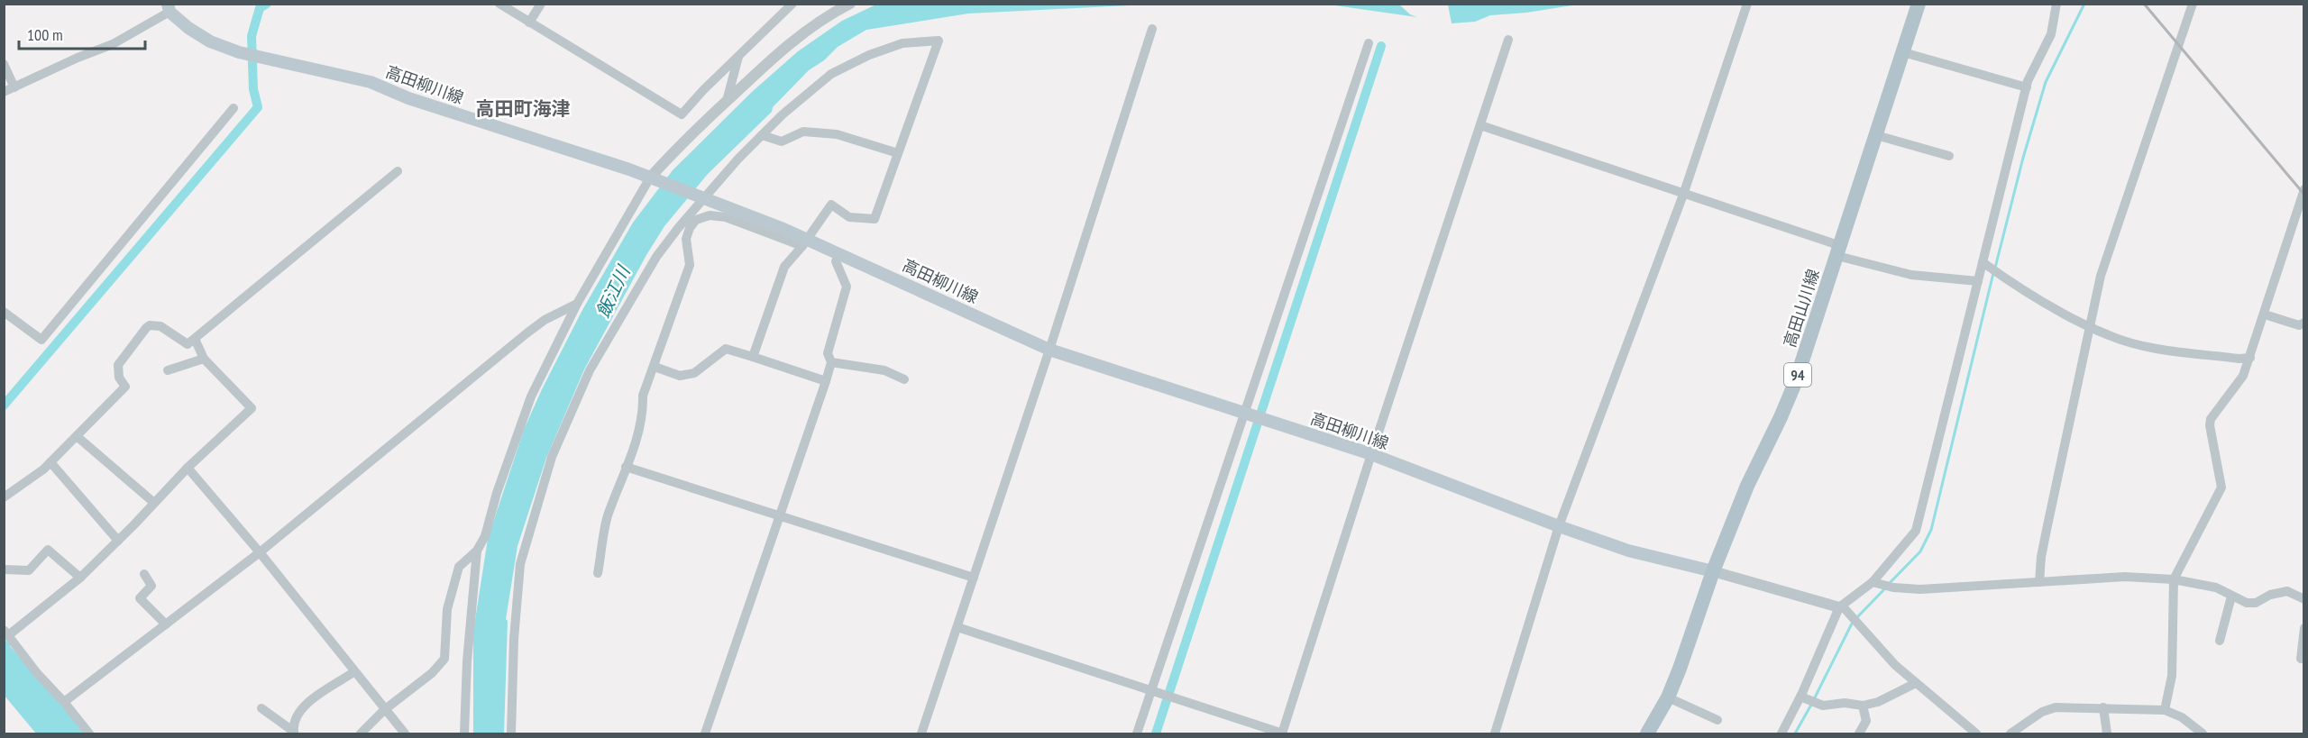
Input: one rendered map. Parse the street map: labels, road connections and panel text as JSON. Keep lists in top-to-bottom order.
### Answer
{
  "streets": {
    "main road": ["高田柳川線", "高田山川線", "94"]
  },
  "crossings": [
    ["高田柳川線", "高田山川線"]
  ],
  "districts": ["高田町海津"],
  "water": ["飯江川"],
  "scale_bar": "100 m"
}
